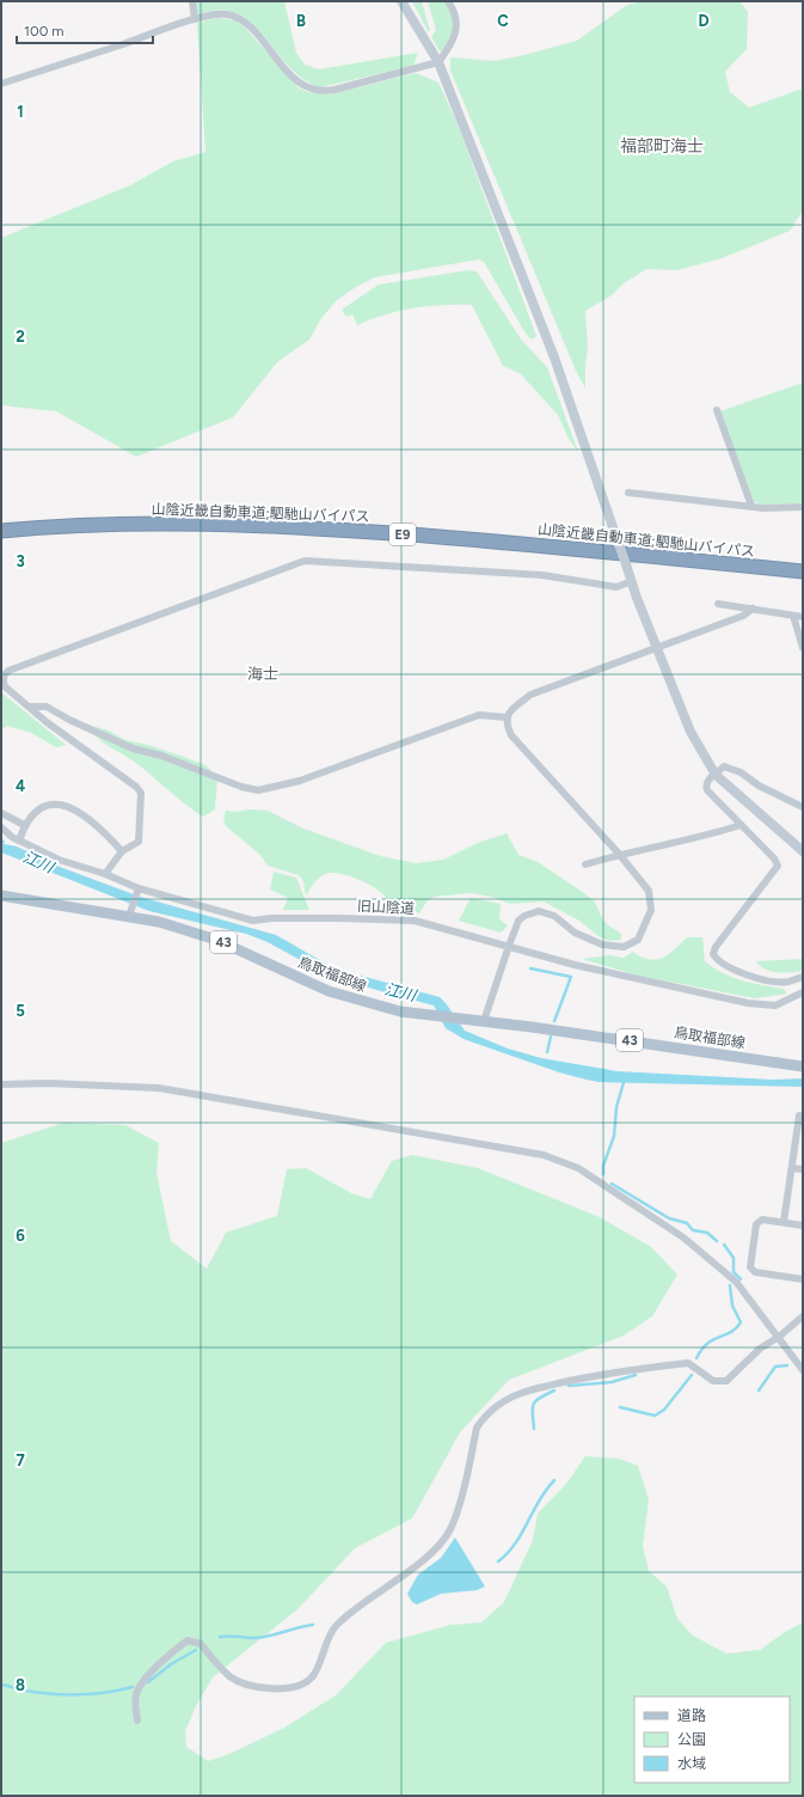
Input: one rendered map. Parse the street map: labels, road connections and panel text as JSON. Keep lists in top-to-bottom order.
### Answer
{
  "streets": {
    "highway": ["山陰近畿自動車道;駟馳山バイパス", "E9"],
    "main road": ["43", "鳥取福部線"],
    "street": ["旧山陰道"]
  },
  "districts": ["福部町海士", "海士"],
  "water": ["江川"],
  "legend": ["道路", "公園", "水域"],
  "scale_bar": "100 m",
  "grid": {
    "columns": ["B", "C", "D"],
    "rows": [
      "1",
      "2",
      "3",
      "4",
      "5",
      "6",
      "7",
      "8"
    ]
  }
}
